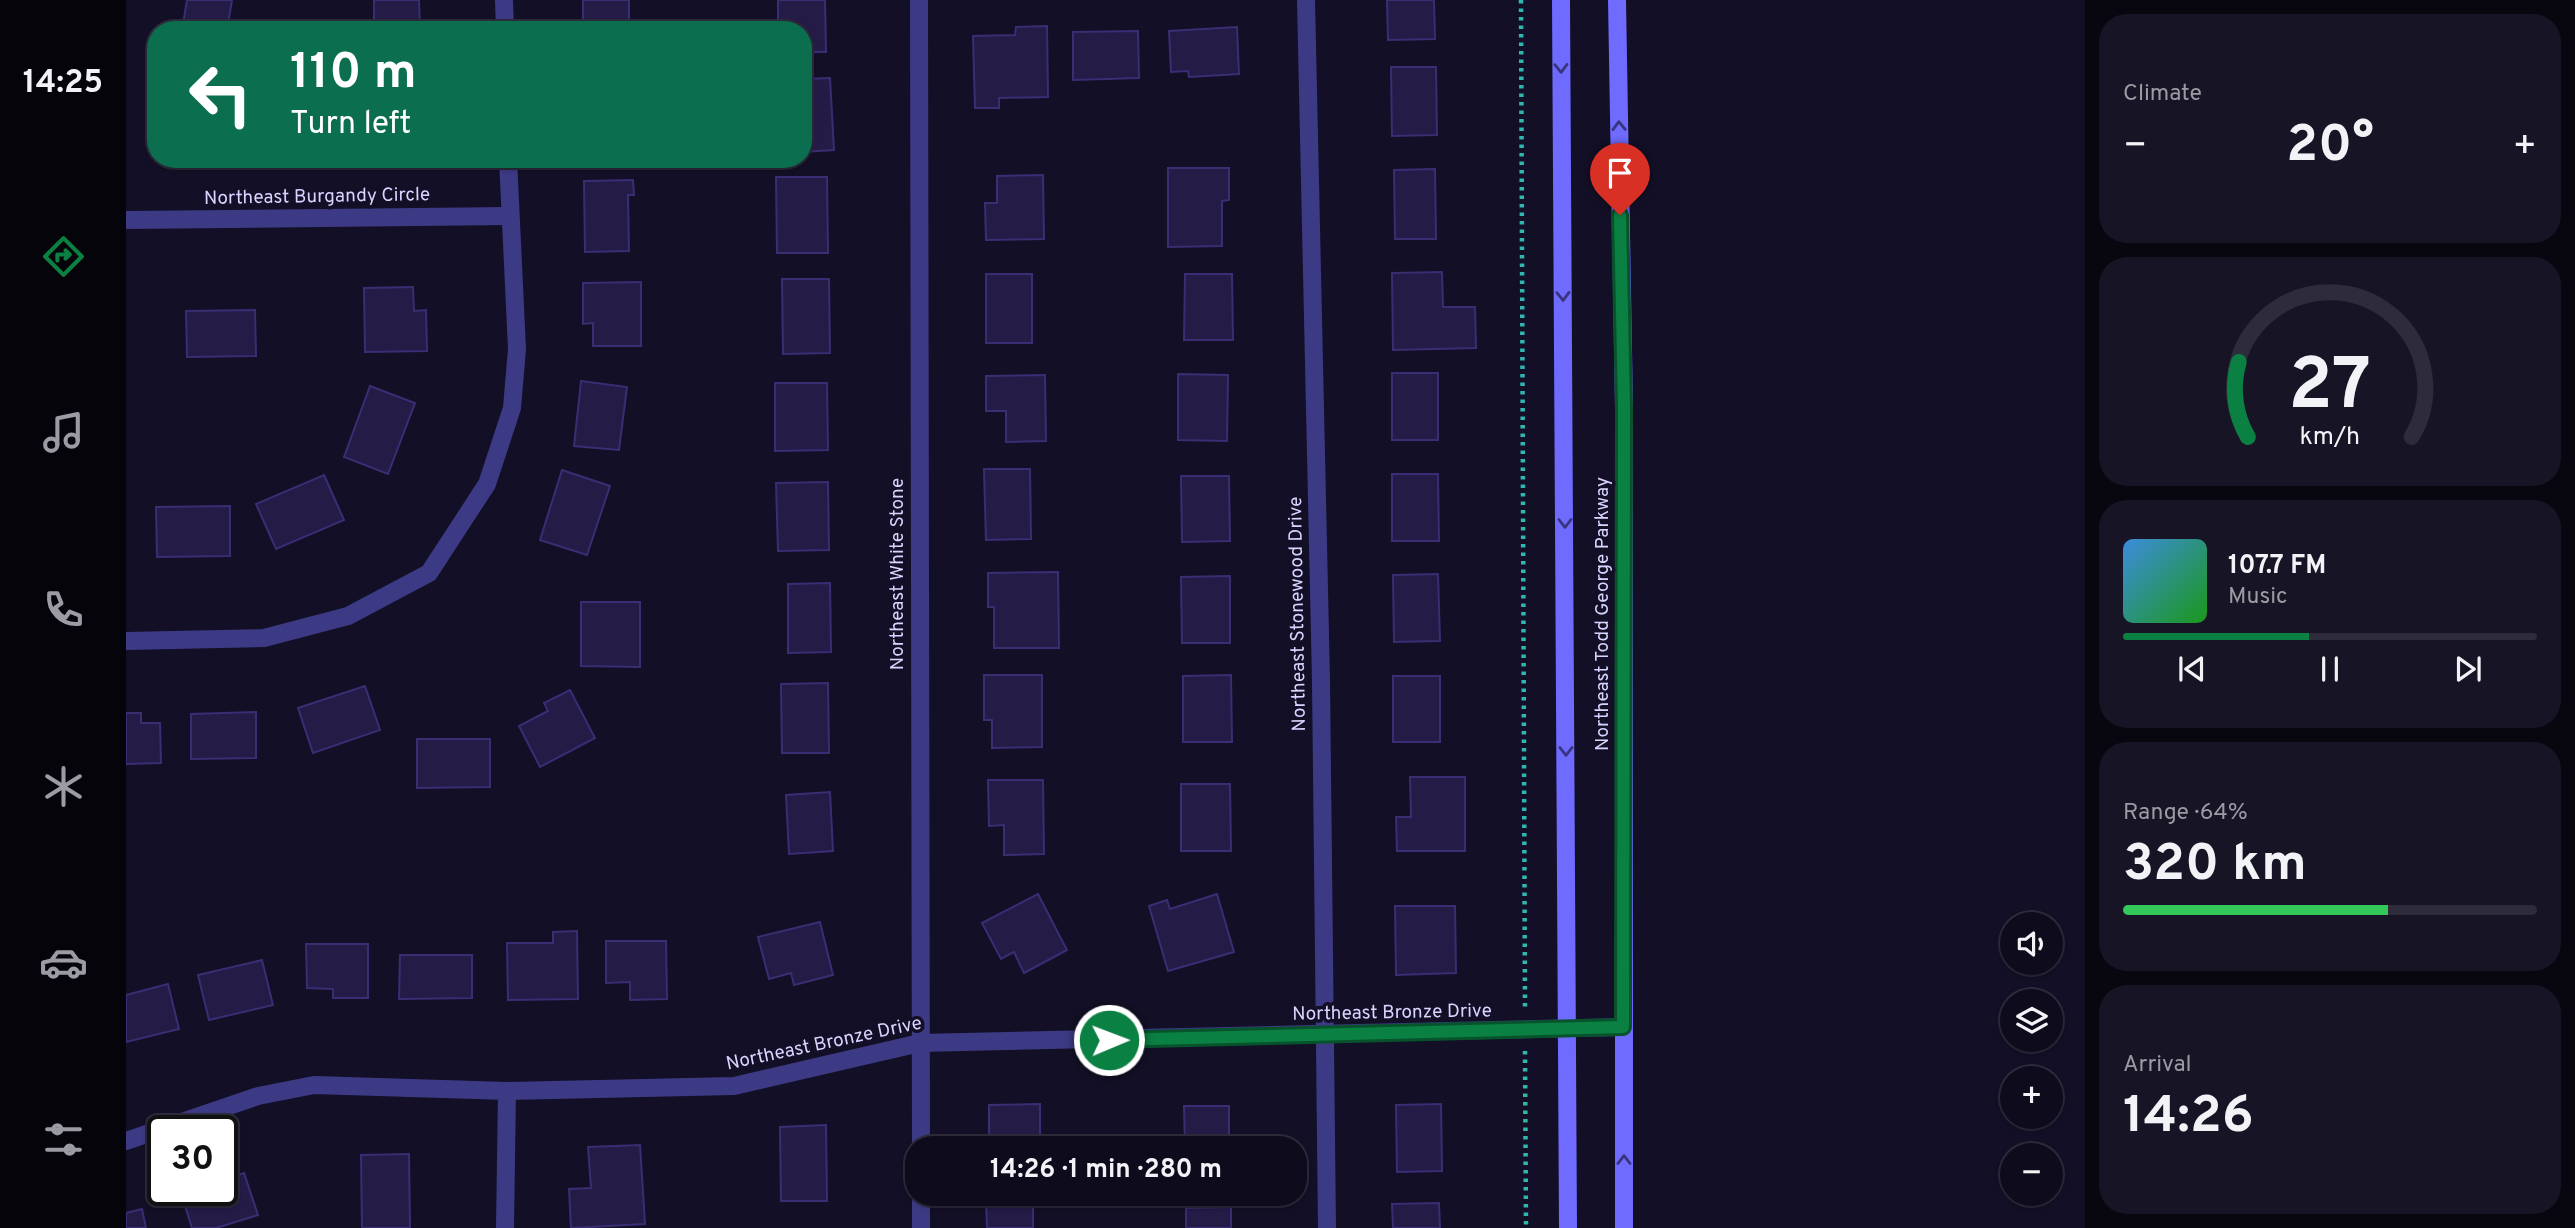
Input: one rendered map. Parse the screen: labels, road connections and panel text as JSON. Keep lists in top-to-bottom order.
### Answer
{
  "streets": {
    "main road": ["Northeast Todd George Parkway"],
    "street": [
      "Northeast Burgandy Circle",
      "Northeast White Stone",
      "Northeast Stonewood Drive",
      "Northeast Bronze Drive"
    ]
  },
  "crossings": [
    ["Northeast White Stone", "Northeast Bronze Drive"],
    ["Northeast Stonewood Drive", "Northeast Bronze Drive"],
    ["Northeast Todd George Parkway", "Northeast Bronze Drive"]
  ],
  "page": {
    "tabs": "14:25",
    "tile": [
      "Climate",
      ["Range · 64%", "320 km"],
      ["Arrival", "14:26"]
    ],
    "turn": ["110 m", "Turn left"],
    "heat": ["−", "20°", "+"],
    "song": ["107.7 FM", "Music"],
    "map_buttons": ["+", "−"],
    "limit": "30",
    "trip": "14:26 · 1 min · 280 m",
    "gauge": ["27", "km/h"]
  }
}
